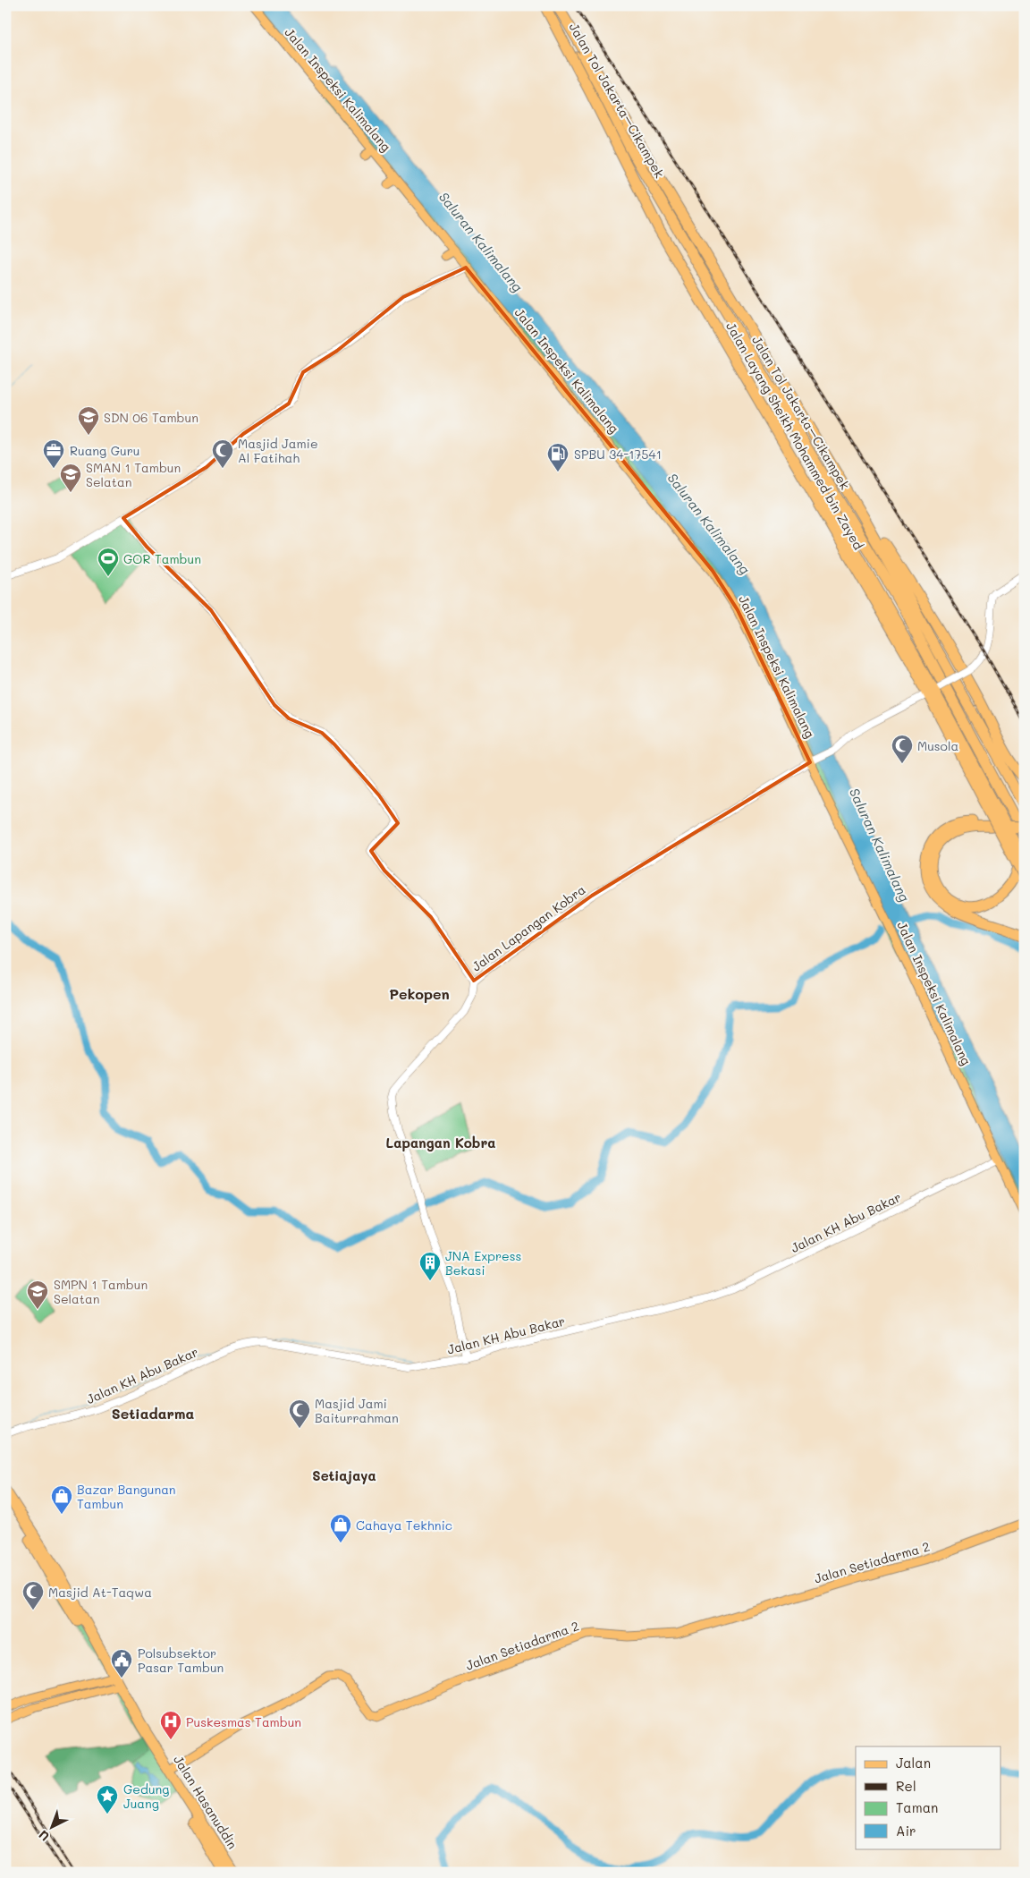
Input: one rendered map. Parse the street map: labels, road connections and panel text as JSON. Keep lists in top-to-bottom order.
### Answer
{
  "streets": {
    "highway": ["Jalan Tol Jakarta–Cikampek", "Jalan Layang Sheikh Mohammed bin Zayed", "Jalan Hasanuddin"],
    "main road": ["Jalan Inspeksi Kalimalang", "Jalan Setiadarma 2"],
    "street": ["Jalan Lapangan Kobra", "Jalan KH Abu Bakar"]
  },
  "crossings": [
    ["Jalan Inspeksi Kalimalang", "Jalan Lapangan Kobra"],
    ["Jalan Inspeksi Kalimalang", "Jalan KH Abu Bakar"],
    ["Jalan Tol Jakarta–Cikampek", "Jalan Layang Sheikh Mohammed bin Zayed"],
    ["Jalan Lapangan Kobra", "Jalan KH Abu Bakar"],
    ["Jalan Setiadarma 2", "Jalan Hasanuddin"]
  ],
  "districts": [
    "Pekopen",
    "Lapangan Kobra",
    "Setiadarma",
    "Setiajaya"
  ],
  "water": ["Saluran Kalimalang"],
  "places": {
    "school or university": ["SDN 06 Tambun", "SMAN 1 Tambun Selatan", "SMPN 1 Tambun Selatan"],
    "office": ["Ruang Guru"],
    "mosque": [
      "Masjid Jamie Al Fatihah",
      "Musola",
      "Masjid Jami Baiturrahman",
      "Masjid At-Taqwa"
    ],
    "fuel station": ["SPBU 34-17541"],
    "sports": ["GOR Tambun"],
    "building": ["JNA Express Bekasi"],
    "shop": ["Bazar Bangunan Tambun", "Cahaya Tekhnic"],
    "public building": ["Polsubsektor Pasar Tambun"],
    "hospital": ["Puskesmas Tambun"],
    "place": ["Gedung Juang"]
  },
  "legend": [
    "Jalan",
    "Rel",
    "Taman",
    "Air"
  ],
  "north": "bottom left"
}
